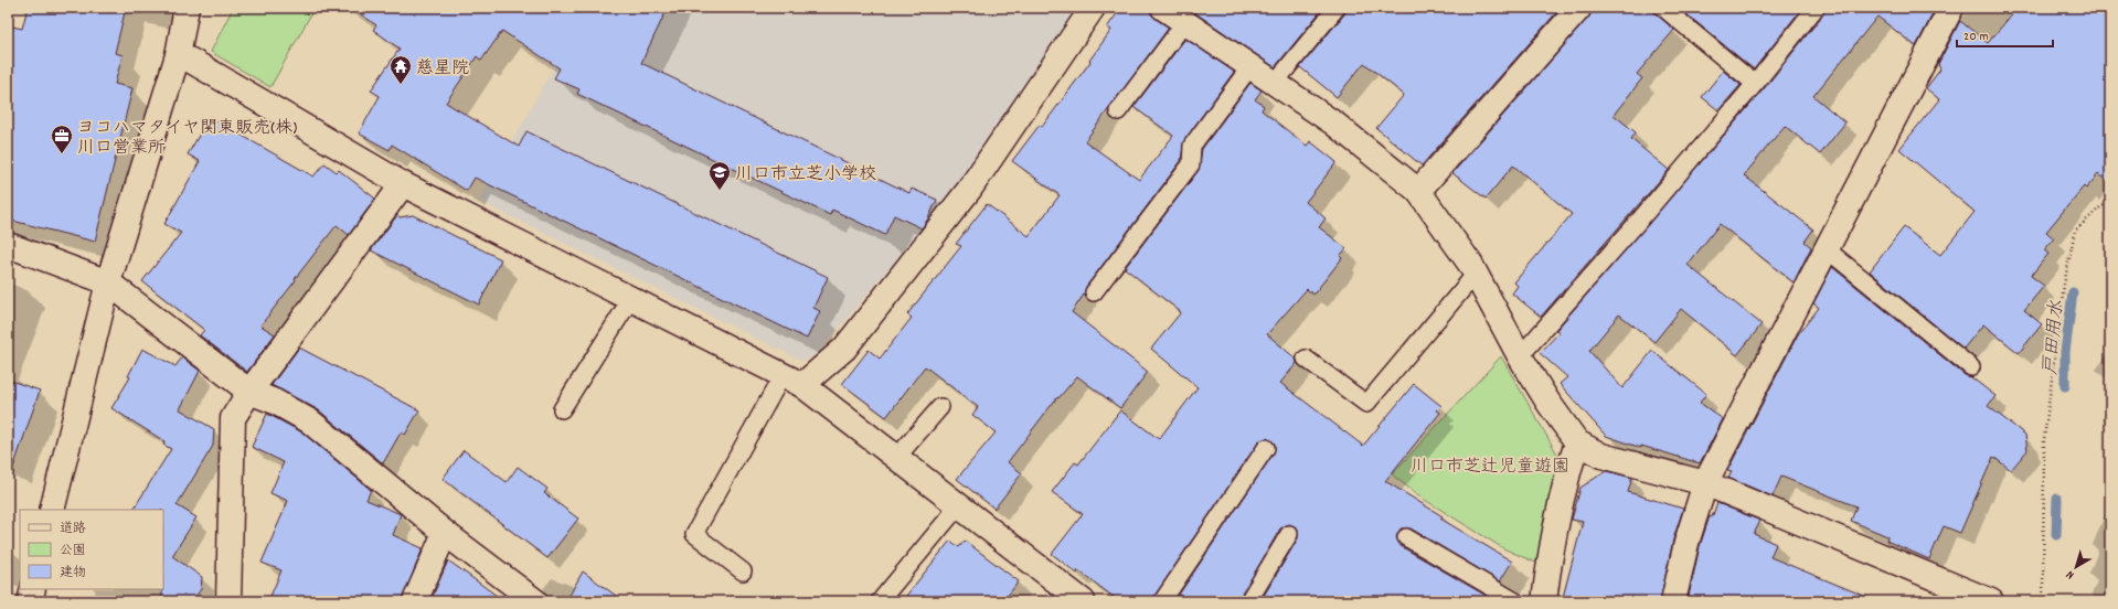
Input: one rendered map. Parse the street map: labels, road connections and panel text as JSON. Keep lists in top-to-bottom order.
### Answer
{
  "water": ["戸田用水"],
  "parks": ["川口市芝辻児童遊園"],
  "places": {
    "temple": ["慈星院"],
    "office": ["ヨコハマタイヤ関東販売(株) 川口営業所"],
    "school or university": ["川口市立芝小学校"]
  },
  "legend": ["道路", "公園", "建物"],
  "scale_bar": "20 m",
  "north": "bottom left"
}
